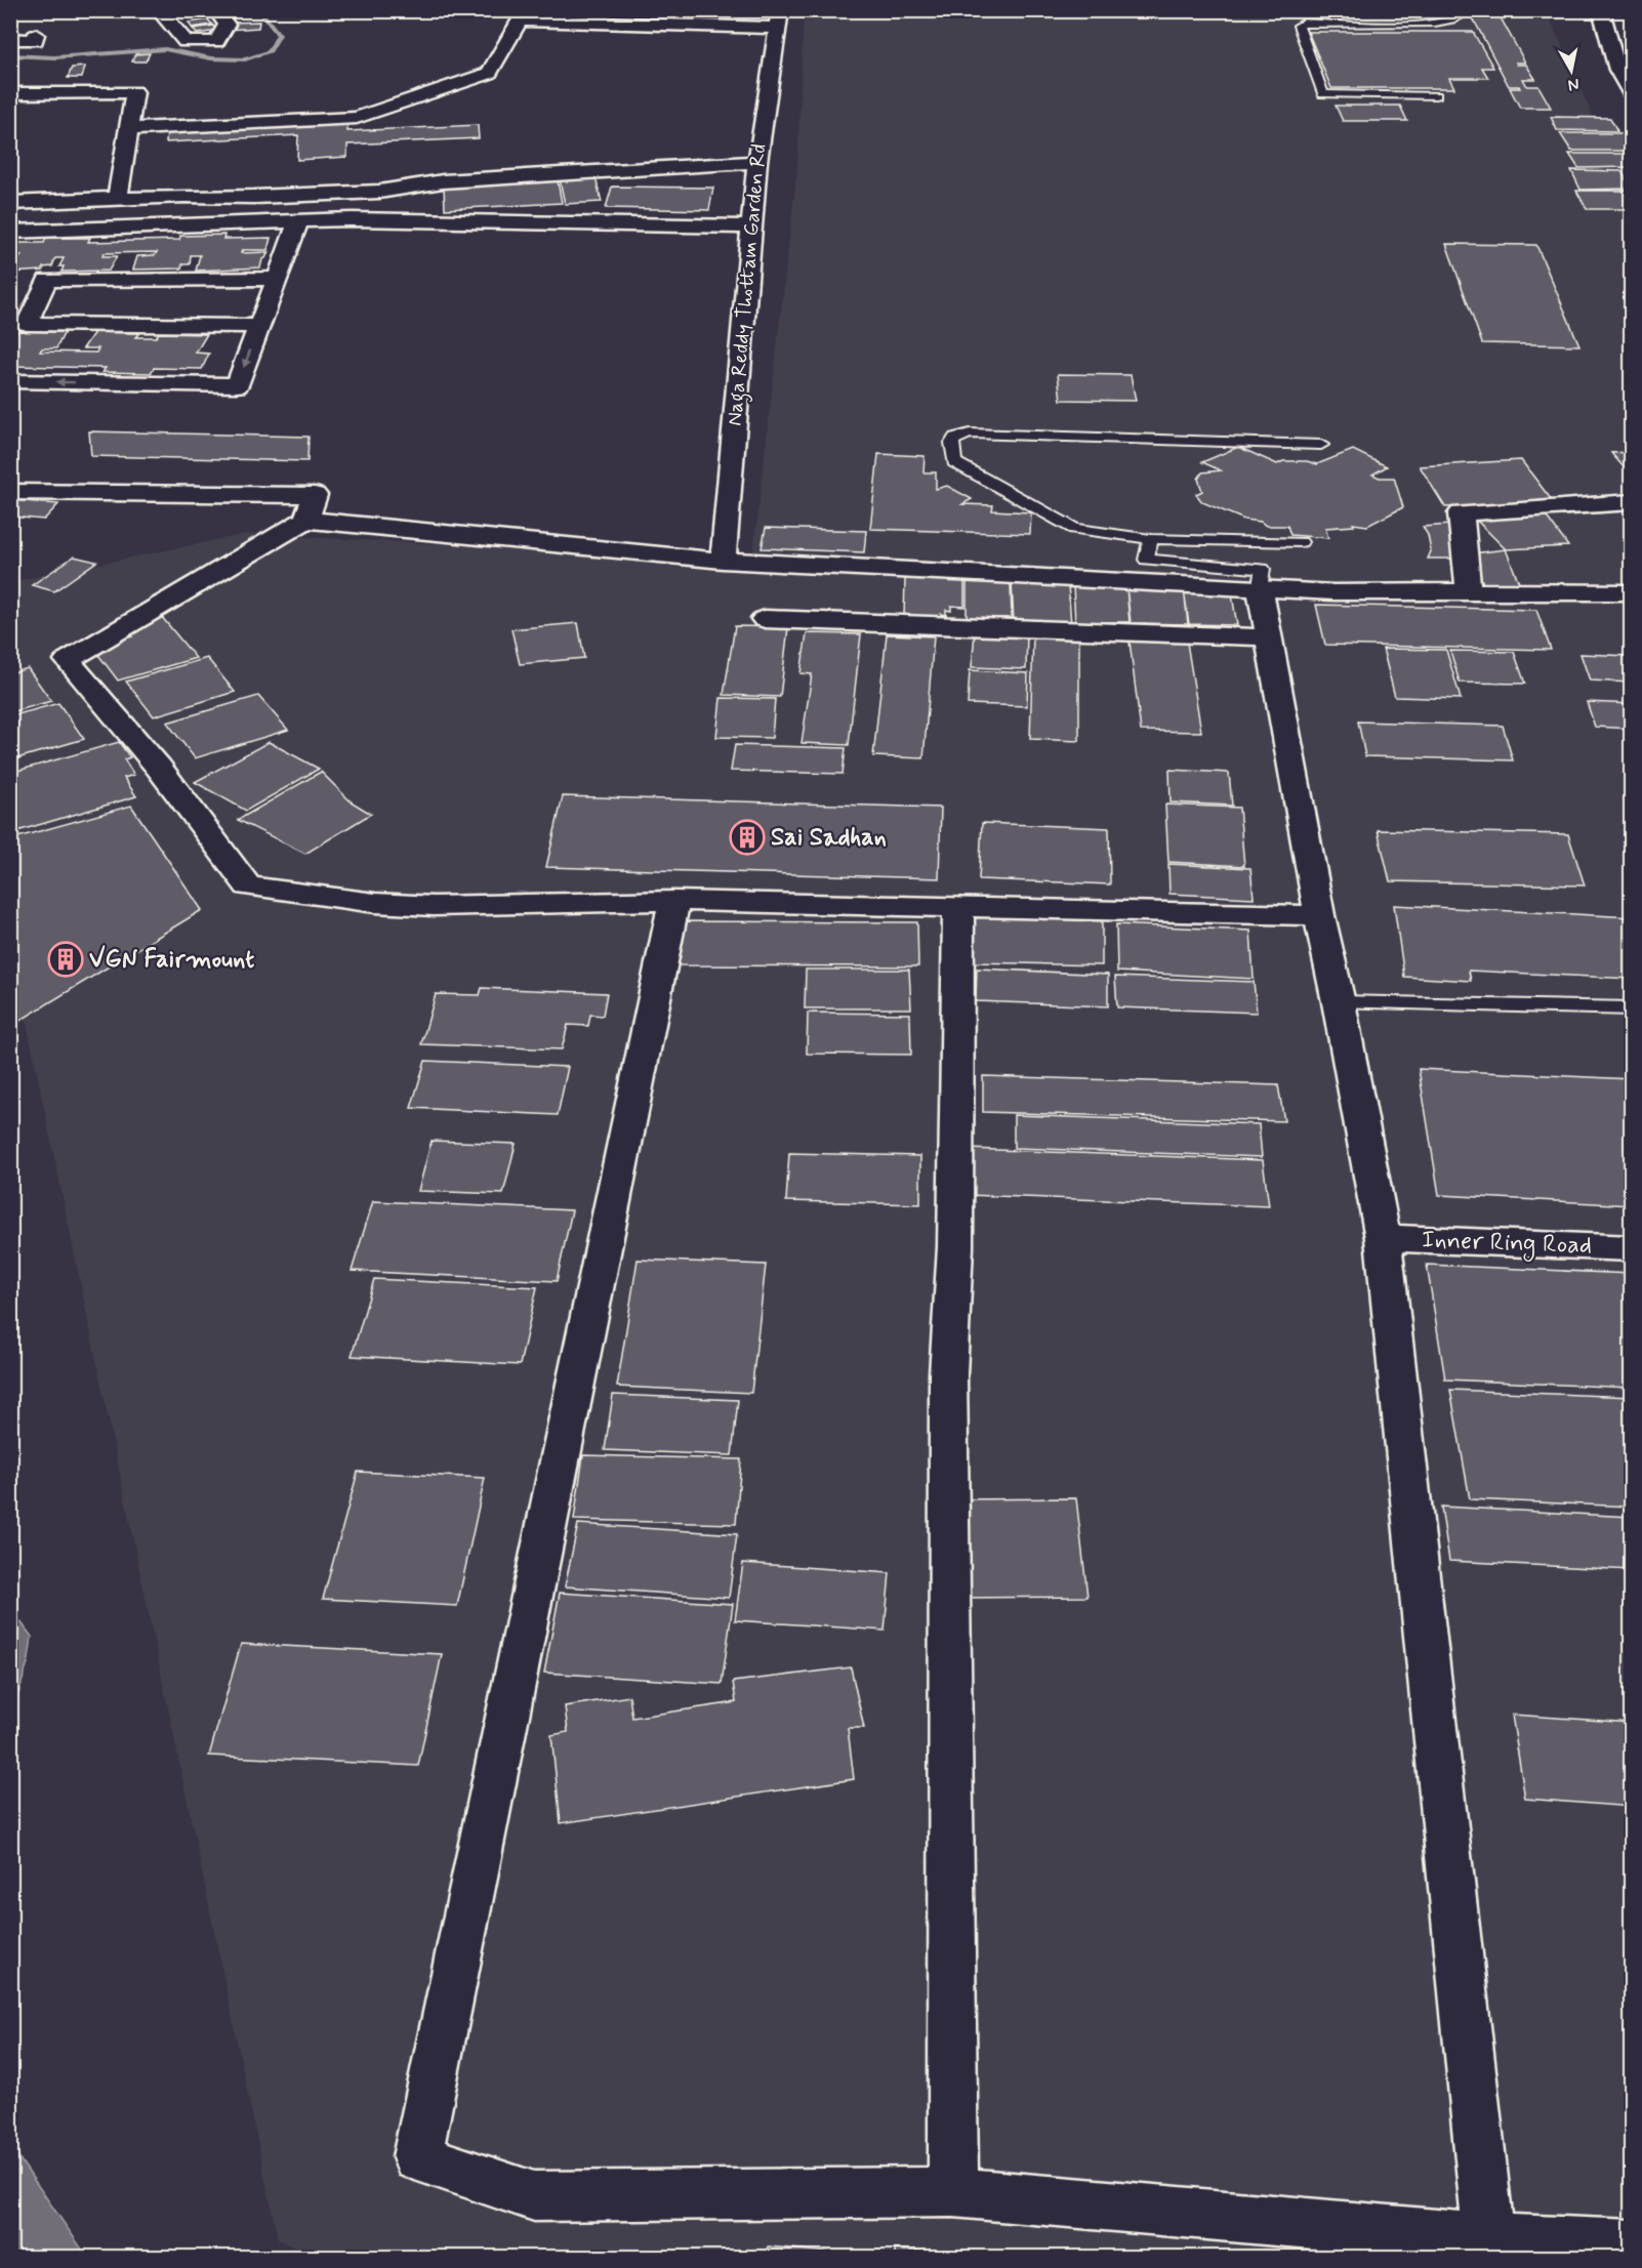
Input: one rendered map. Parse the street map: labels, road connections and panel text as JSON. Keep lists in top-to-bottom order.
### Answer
{
  "streets": {
    "street": ["Naga Reddy Thottam Garden Rd", "Inner Ring Road"]
  },
  "places": {
    "building": ["Sai Sadhan", "VGN Fairmount"]
  },
  "north": "bottom"
}
